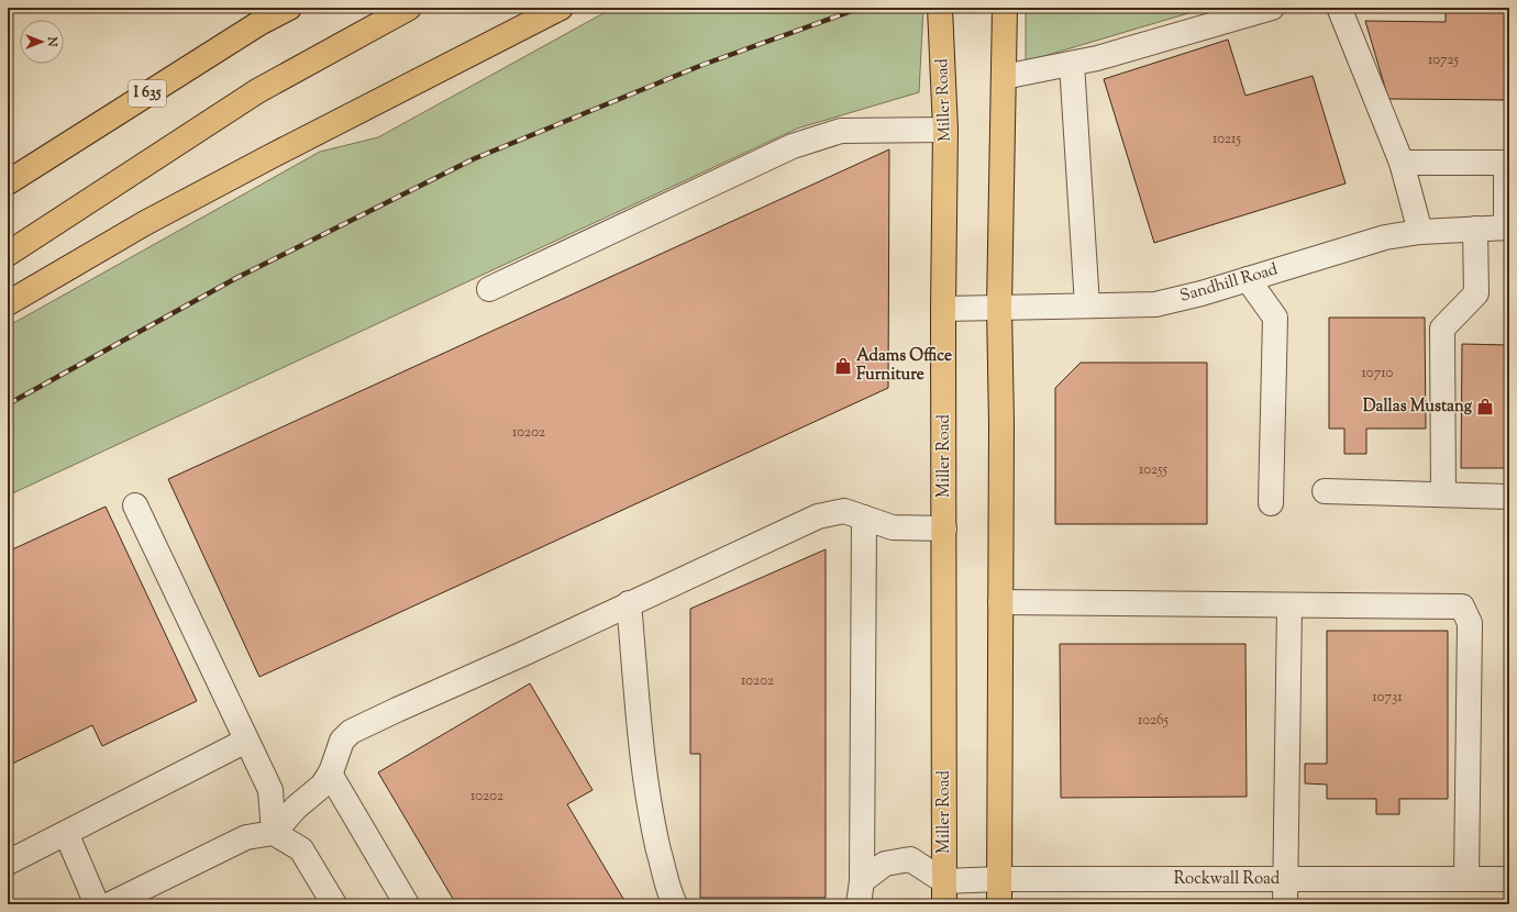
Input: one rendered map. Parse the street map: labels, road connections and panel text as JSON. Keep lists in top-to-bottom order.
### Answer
{
  "streets": {
    "main road": ["I 635", "Miller Road"],
    "street": ["Sandhill Road", "Rockwall Road"]
  },
  "crossings": [
    ["Miller Road", "Sandhill Road"],
    ["Miller Road", "Rockwall Road"]
  ],
  "places": {
    "shop": ["Adams Office Furniture", "Dallas Mustang"]
  },
  "house_numbers": [
    "10725",
    "10215",
    "10710",
    "10202",
    "10255",
    "10202",
    "10731",
    "10265",
    "10202"
  ],
  "north": "right"
}
